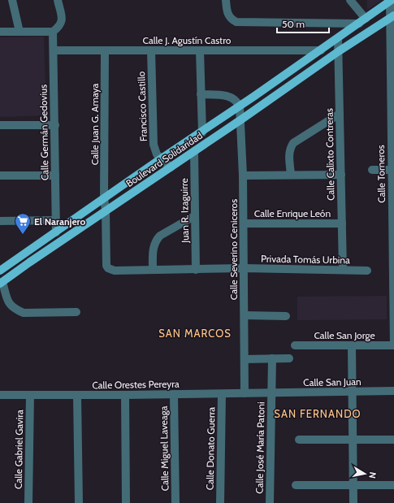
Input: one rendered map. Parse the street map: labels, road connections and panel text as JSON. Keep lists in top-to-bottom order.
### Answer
{
  "streets": {
    "main road": ["Boulevard Solidaridad"],
    "street": [
      "Calle J. Agustín Castro",
      "Francisco Castillo",
      "Calle Juan G. Amaya",
      "Calle Germán Gedovius",
      "Calle Calixto Contreras",
      "Calle Torneros",
      "Juan R. Izaguirre",
      "Calle Enrique León",
      "Calle Severino Ceniceros",
      "Privada Tomás Urbina",
      "Calle San Jorge",
      "Calle San Juan",
      "Calle Orestes Pereyra",
      "Calle José María Patoni",
      "Calle Miguel Laveaga",
      "Calle Donato Guerra",
      "Calle Gabriel Gavira"
    ]
  },
  "crossings": [
    ["Calle J. Agustín Castro", "Francisco Castillo"],
    ["Calle J. Agustín Castro", "Calle Juan G. Amaya"],
    ["Calle J. Agustín Castro", "Calle Germán Gedovius"],
    ["Calle J. Agustín Castro", "Boulevard Solidaridad"],
    ["Francisco Castillo", "Boulevard Solidaridad"],
    ["Calle Juan G. Amaya", "Boulevard Solidaridad"],
    ["Calle Juan G. Amaya", "Privada Tomás Urbina"],
    ["Calle Germán Gedovius", "Boulevard Solidaridad"],
    ["Calle Calixto Contreras", "Boulevard Solidaridad"],
    ["Calle Calixto Contreras", "Calle Enrique León"],
    ["Calle Calixto Contreras", "Privada Tomás Urbina"],
    ["Boulevard Solidaridad", "Calle Torneros"],
    ["Boulevard Solidaridad", "Juan R. Izaguirre"],
    ["Boulevard Solidaridad", "Calle Severino Ceniceros"],
    ["Calle Torneros", "Calle San Jorge"],
    ["Juan R. Izaguirre", "Privada Tomás Urbina"],
    ["Calle Enrique León", "Calle Severino Ceniceros"],
    ["Calle Severino Ceniceros", "Privada Tomás Urbina"],
    ["Calle Severino Ceniceros", "Calle Orestes Pereyra"],
    ["Calle San Juan", "Calle Orestes Pereyra"],
    ["Calle San Juan", "Calle José María Patoni"],
    ["Calle Orestes Pereyra", "Calle José María Patoni"],
    ["Calle Orestes Pereyra", "Calle Miguel Laveaga"],
    ["Calle Orestes Pereyra", "Calle Donato Guerra"],
    ["Calle Orestes Pereyra", "Calle Gabriel Gavira"]
  ],
  "districts": ["SAN MARCOS", "SAN FERNANDO"],
  "places": {
    "supermarket": ["El Naranjero"]
  },
  "scale_bar": "50 m",
  "north": "right"
}
